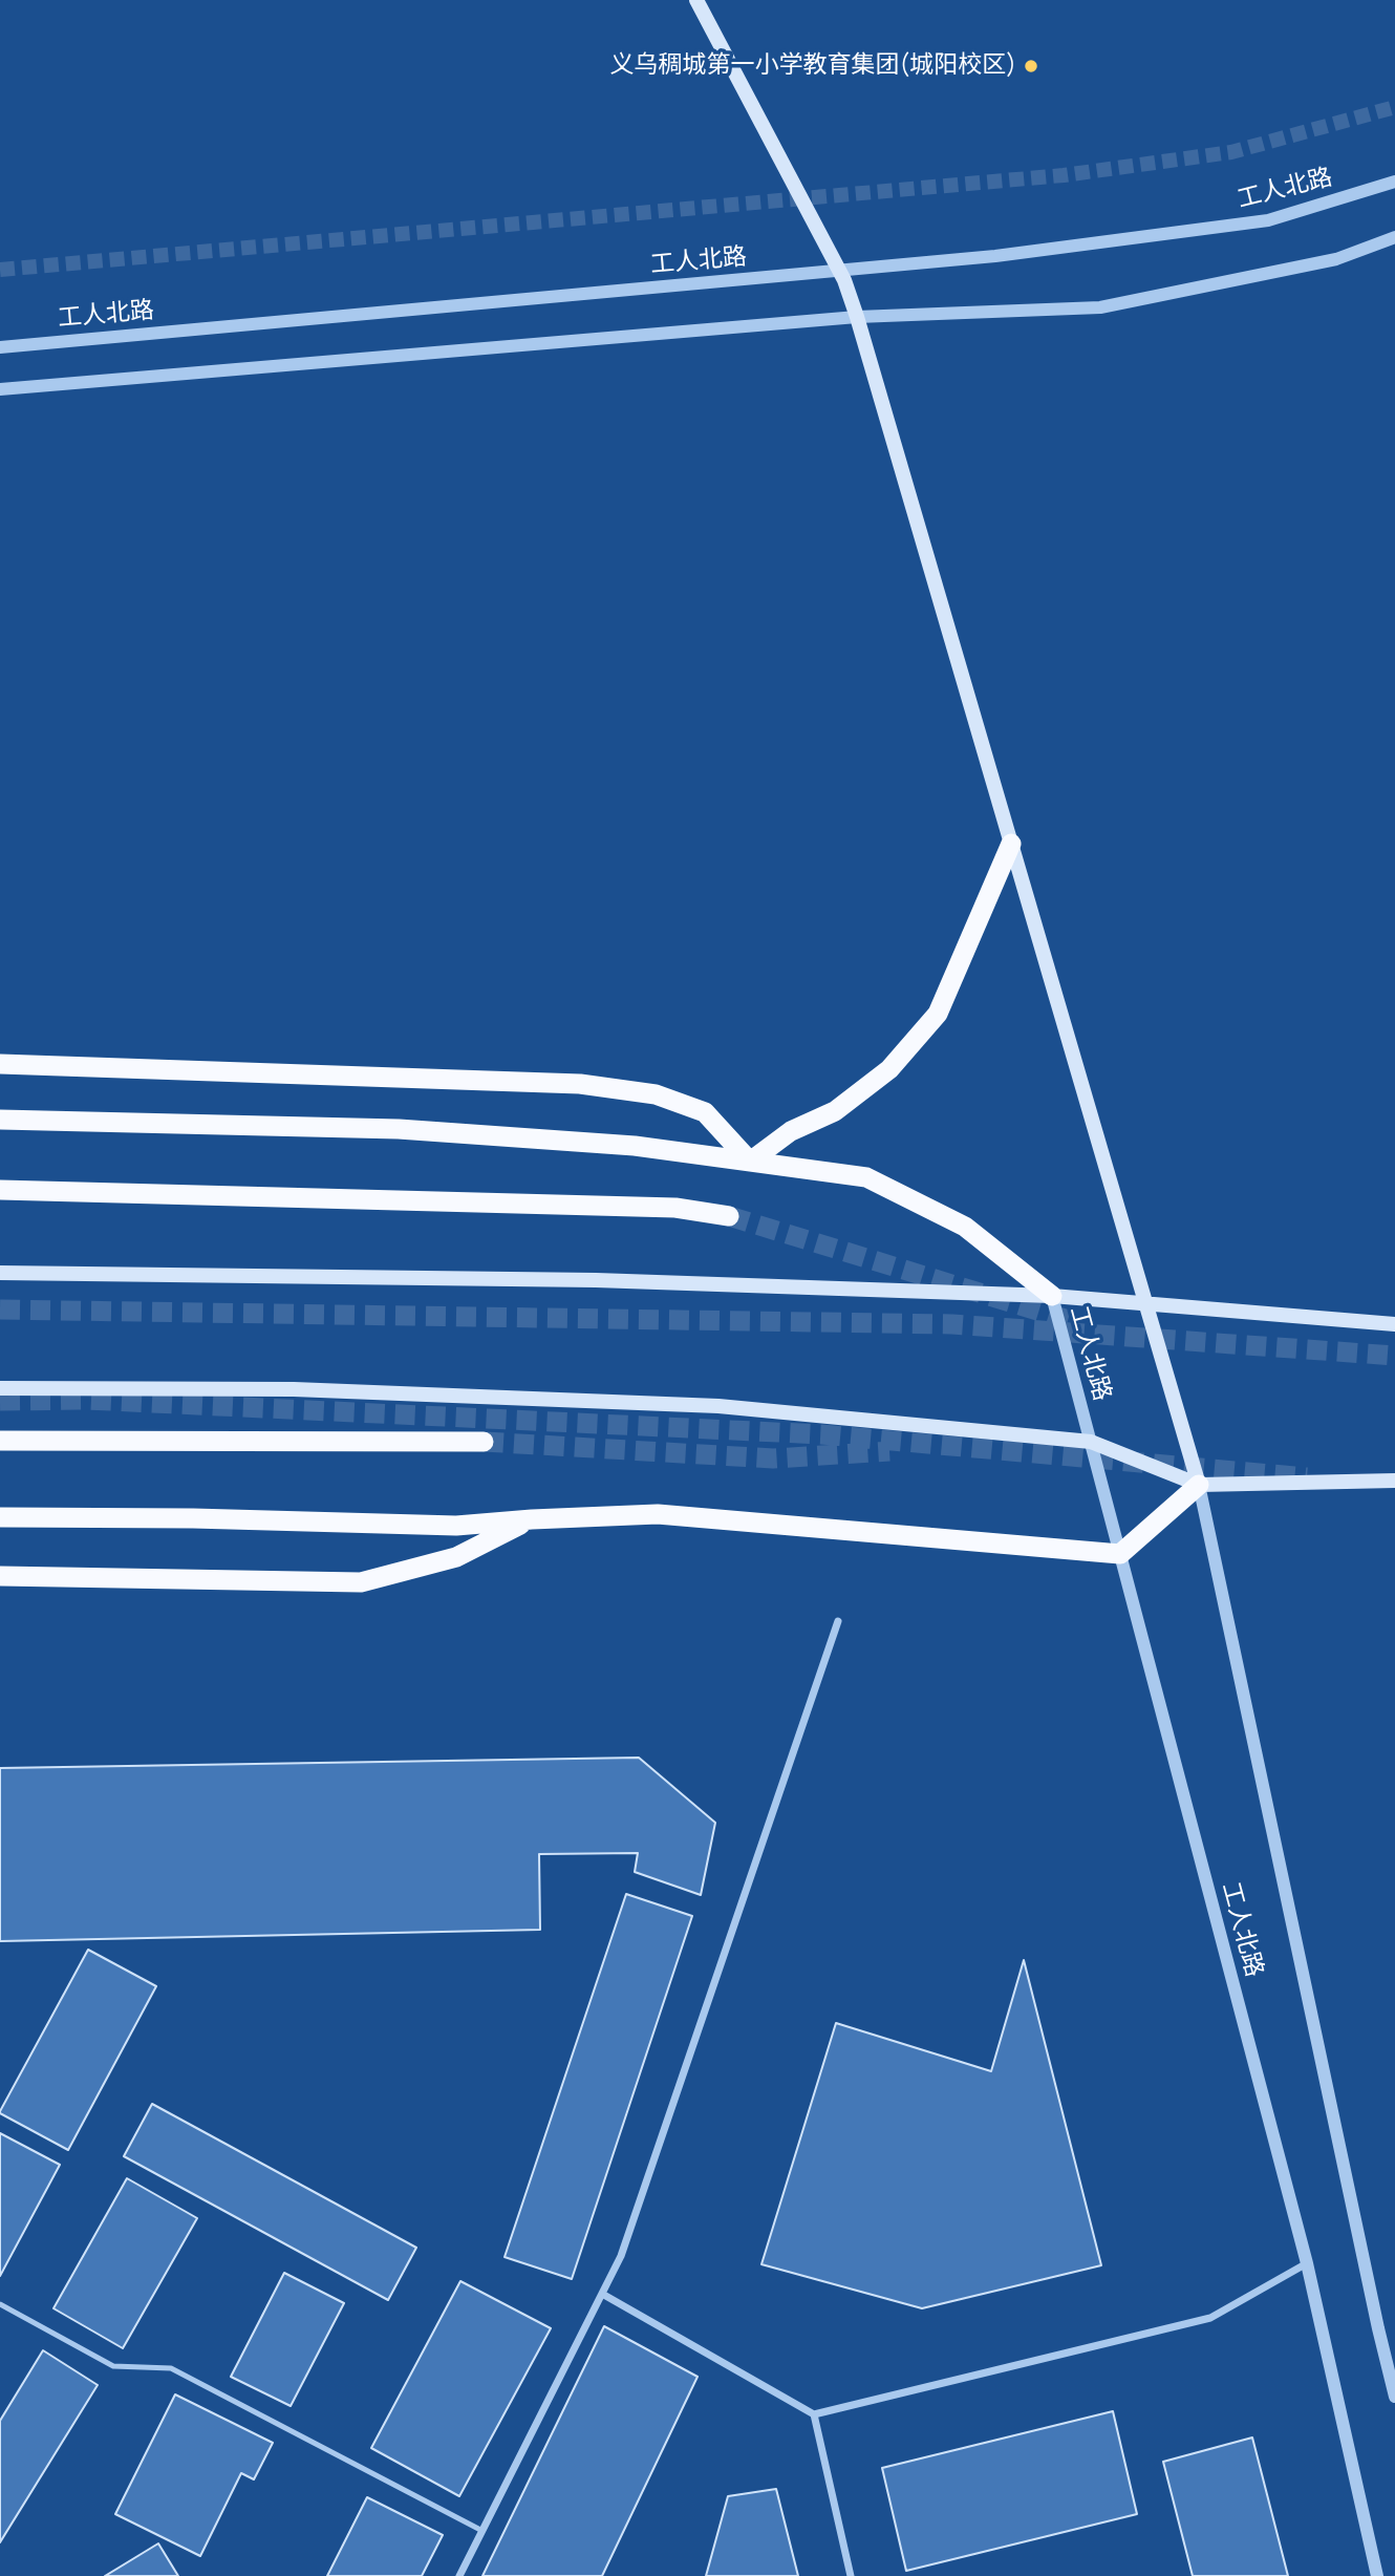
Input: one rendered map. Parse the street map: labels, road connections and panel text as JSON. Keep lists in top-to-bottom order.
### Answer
{
  "streets": {
    "street": ["工人北路"]
  },
  "places": ["义乌稠城第一小学教育集团(城阳校区)"]
}
